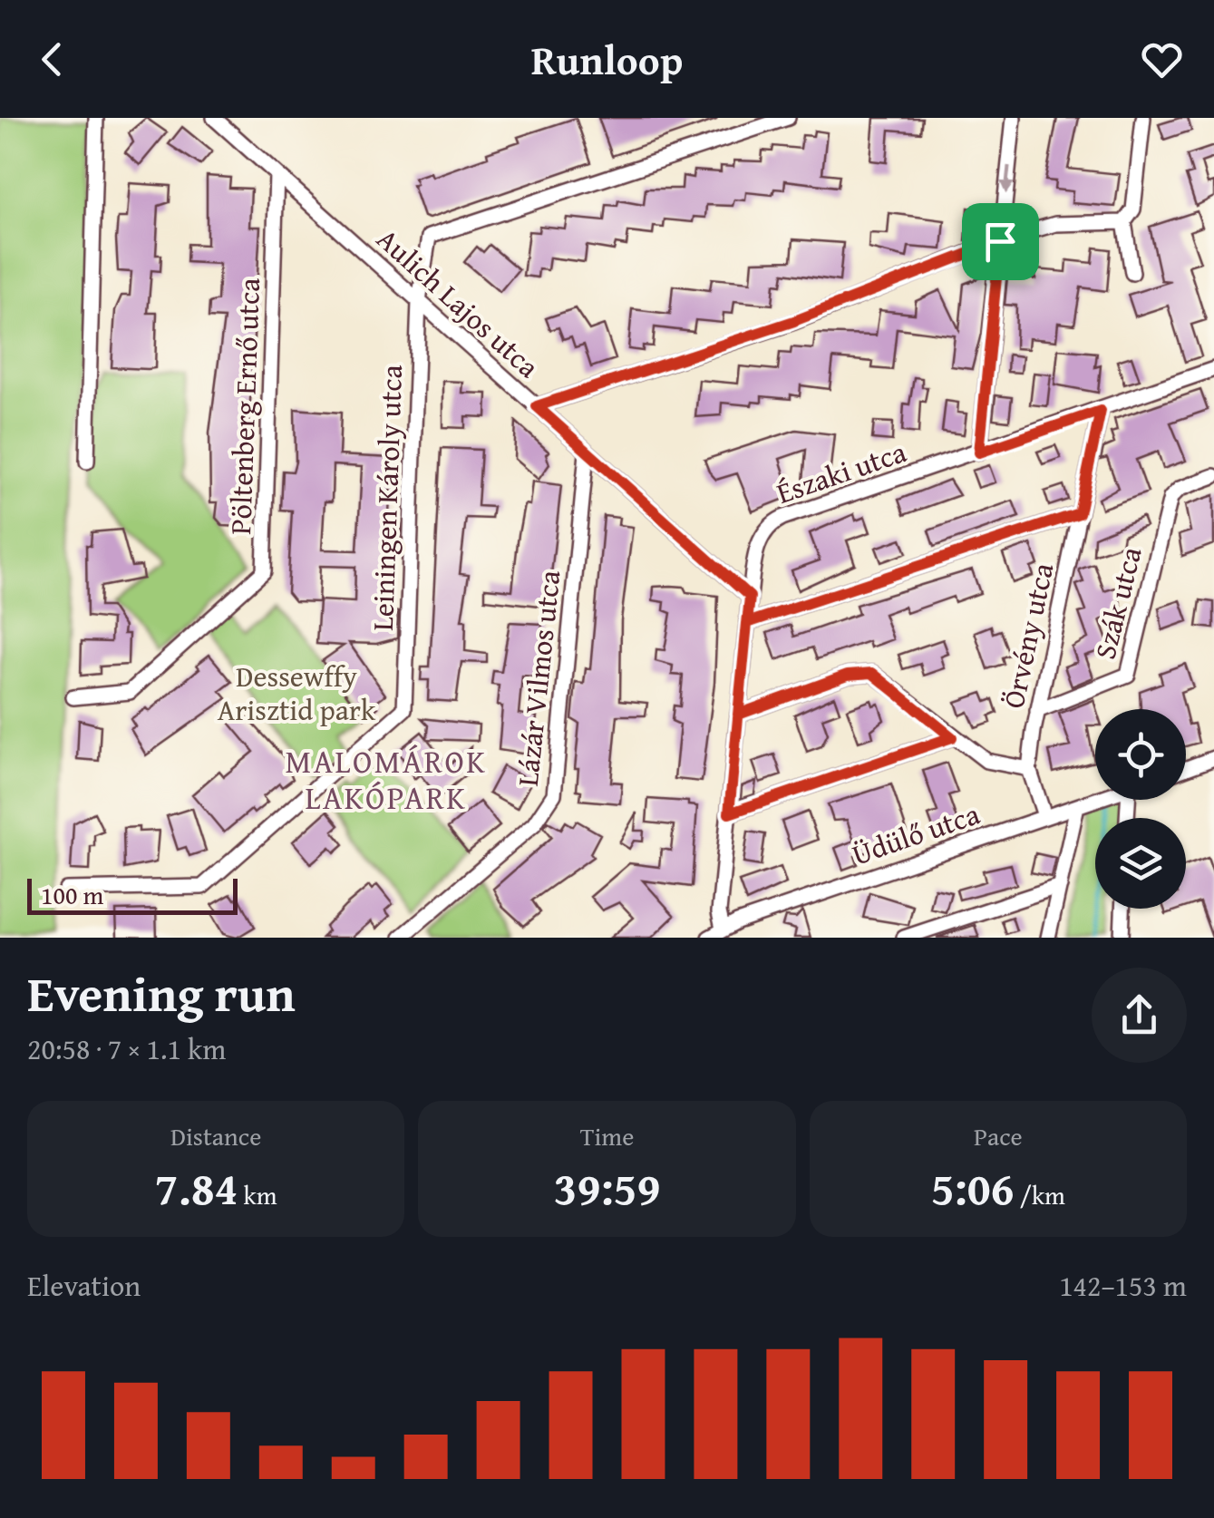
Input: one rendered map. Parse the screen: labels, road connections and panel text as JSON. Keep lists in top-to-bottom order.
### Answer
{
  "streets": {
    "street": [
      "Aulich Lajos utca",
      "Pöltenberg Ernő utca",
      "Északi utca",
      "Leiningen Károly utca",
      "Szák utca",
      "Örvény utca",
      "Lázár Vilmos utca",
      "Üdülő utca"
    ]
  },
  "crossings": [
    ["Aulich Lajos utca", "Pöltenberg Ernő utca"],
    ["Aulich Lajos utca", "Északi utca"],
    ["Aulich Lajos utca", "Leiningen Károly utca"],
    ["Aulich Lajos utca", "Lázár Vilmos utca"],
    ["Északi utca", "Örvény utca"],
    ["Északi utca", "Üdülő utca"],
    ["Szák utca", "Örvény utca"],
    ["Örvény utca", "Üdülő utca"]
  ],
  "districts": ["MALOMÁROK LAKÓPARK"],
  "parks": ["Dessewffy Arisztid park"],
  "scale_bar": "100 m",
  "page": {
    "header": "Runloop",
    "scale": "100 m",
    "heading": ["Evening run", "20:58 · 7 × 1.1 km"],
    "stats": [
      ["Distance", "7.84 km"],
      ["Time", "39:59"],
      ["Pace", "5:06 /km"]
    ],
    "chart": ["Elevation", "142–153 m"]
  }
}
